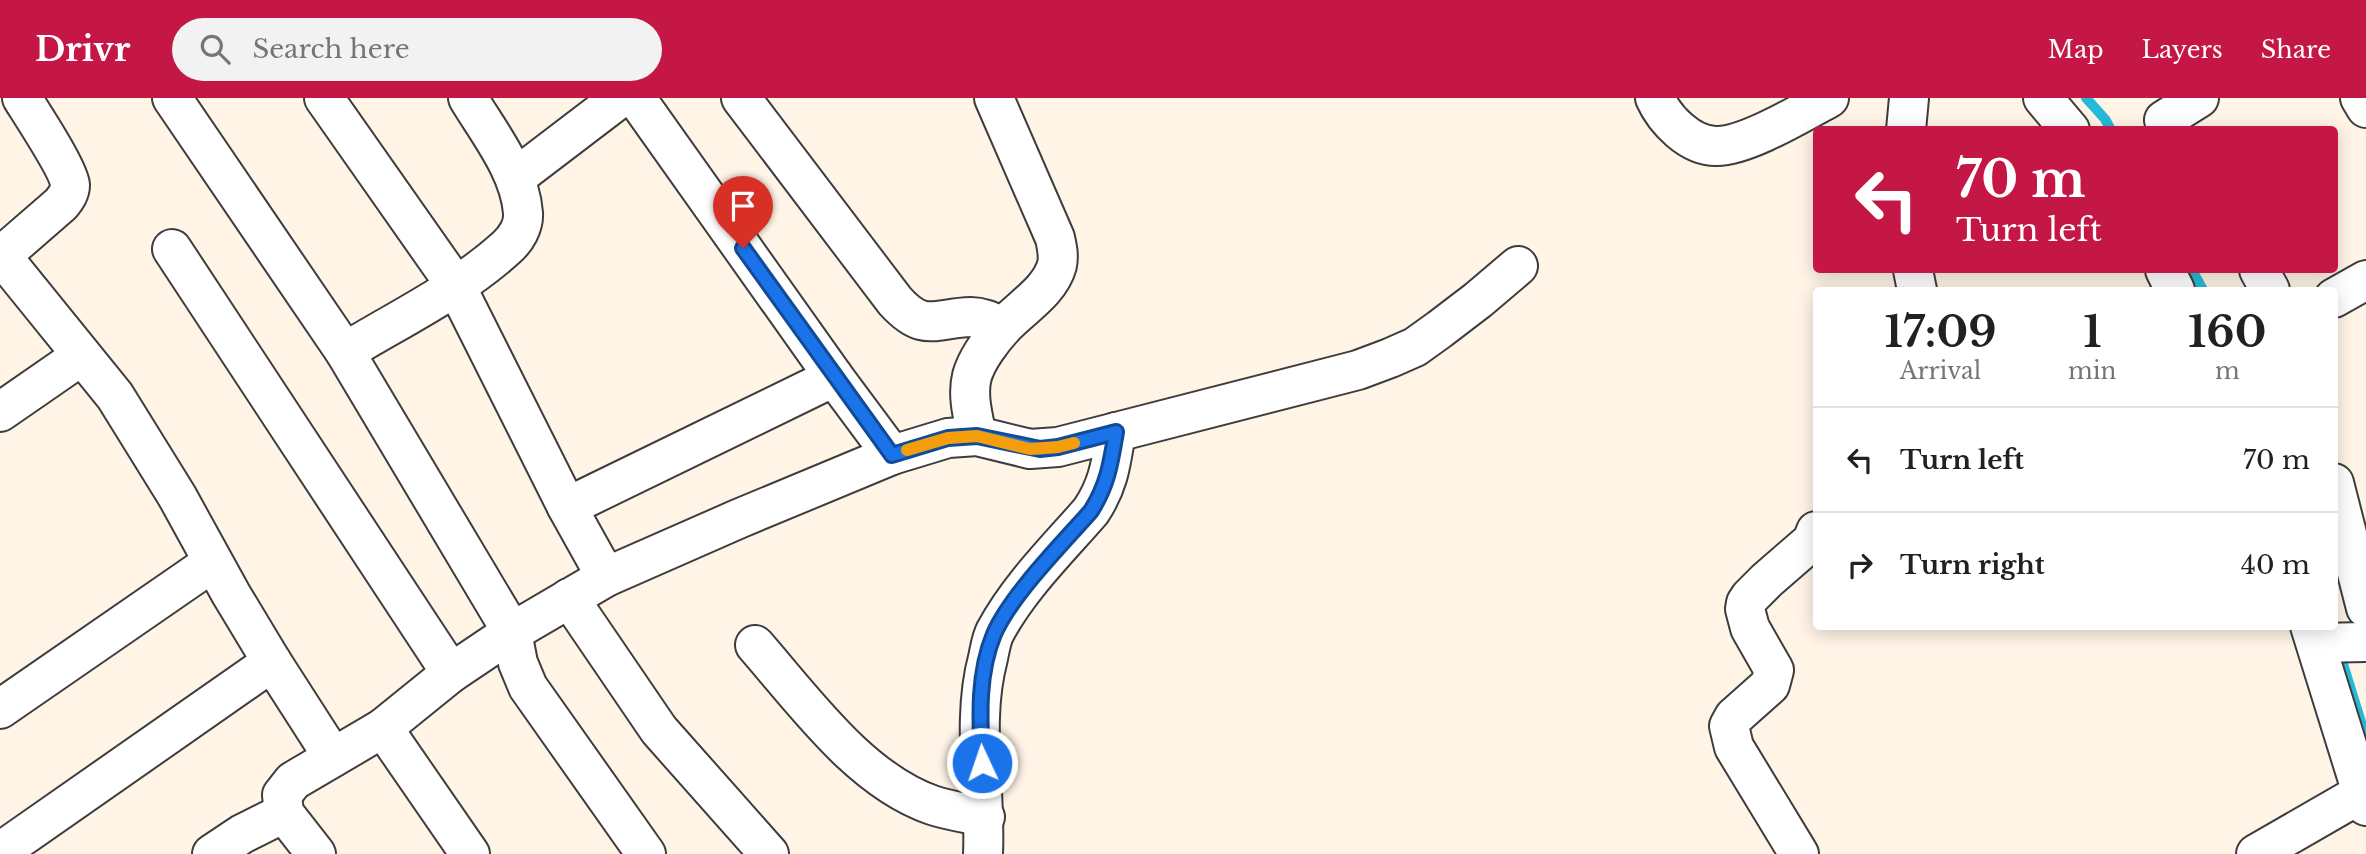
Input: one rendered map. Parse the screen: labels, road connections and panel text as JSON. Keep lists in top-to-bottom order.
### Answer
{
  "page": {
    "header": "Drivr",
    "search": "Search here",
    "nav": ["Map", "Layers", "Share"],
    "turn": ["70 m", "Turn left"],
    "eta": [
      "17:09",
      "Arrival",
      "1",
      "min",
      "160",
      "m"
    ],
    "list": [
      {
        "name": "Turn left",
        "value": "70 m"
      },
      {
        "name": "Turn right",
        "value": "40 m"
      }
    ]
  }
}
